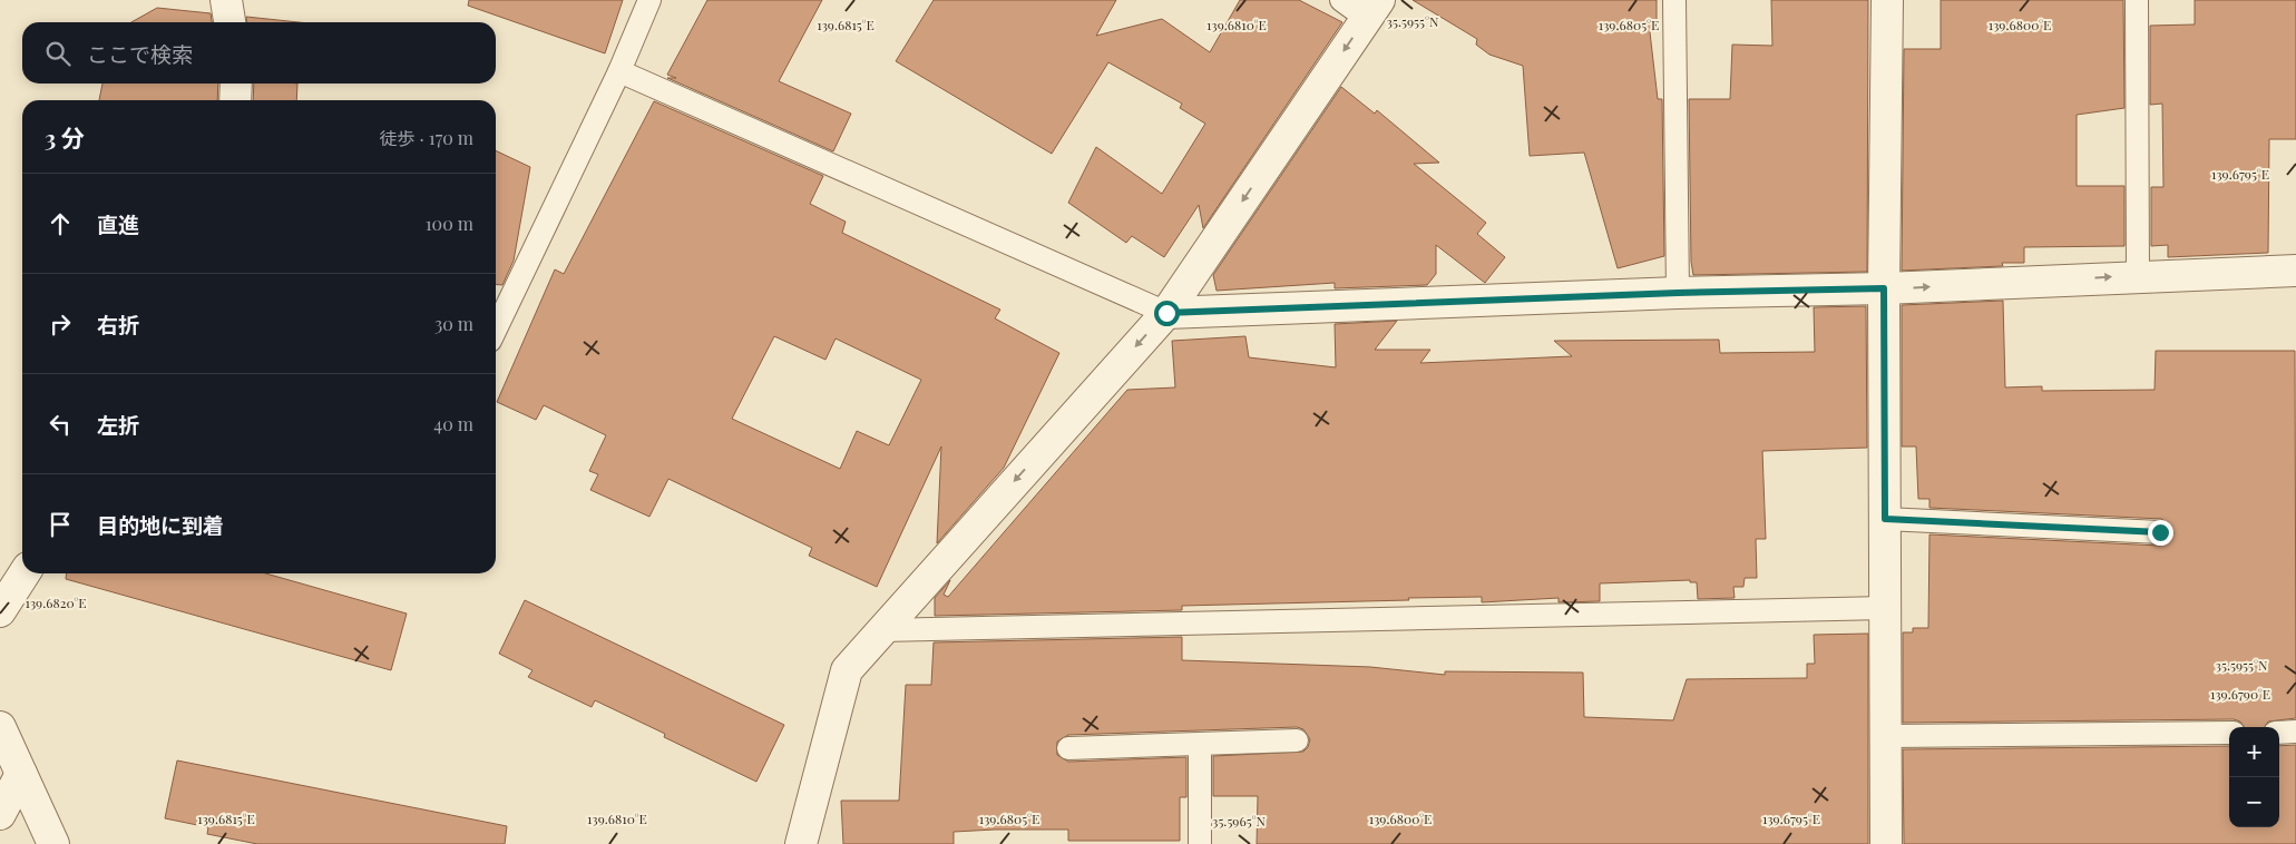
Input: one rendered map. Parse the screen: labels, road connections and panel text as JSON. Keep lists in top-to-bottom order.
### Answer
{
  "page": {
    "search": "ここで検索",
    "heading": ["3 分", "徒歩 · 170 m"],
    "list": [
      ["直進", "100 m"],
      ["右折", "30 m"],
      ["左折", "40 m"],
      "目的地に到着"
    ],
    "map_buttons": ["+", "−"]
  },
  "coordinates": [
    "35.5955°N",
    "139.6815°E",
    "139.6810°E",
    "139.6805°E",
    "139.6800°E",
    "139.6795°E",
    "139.6820°E",
    "139.6790°E",
    "35.5965°N"
  ]
}
